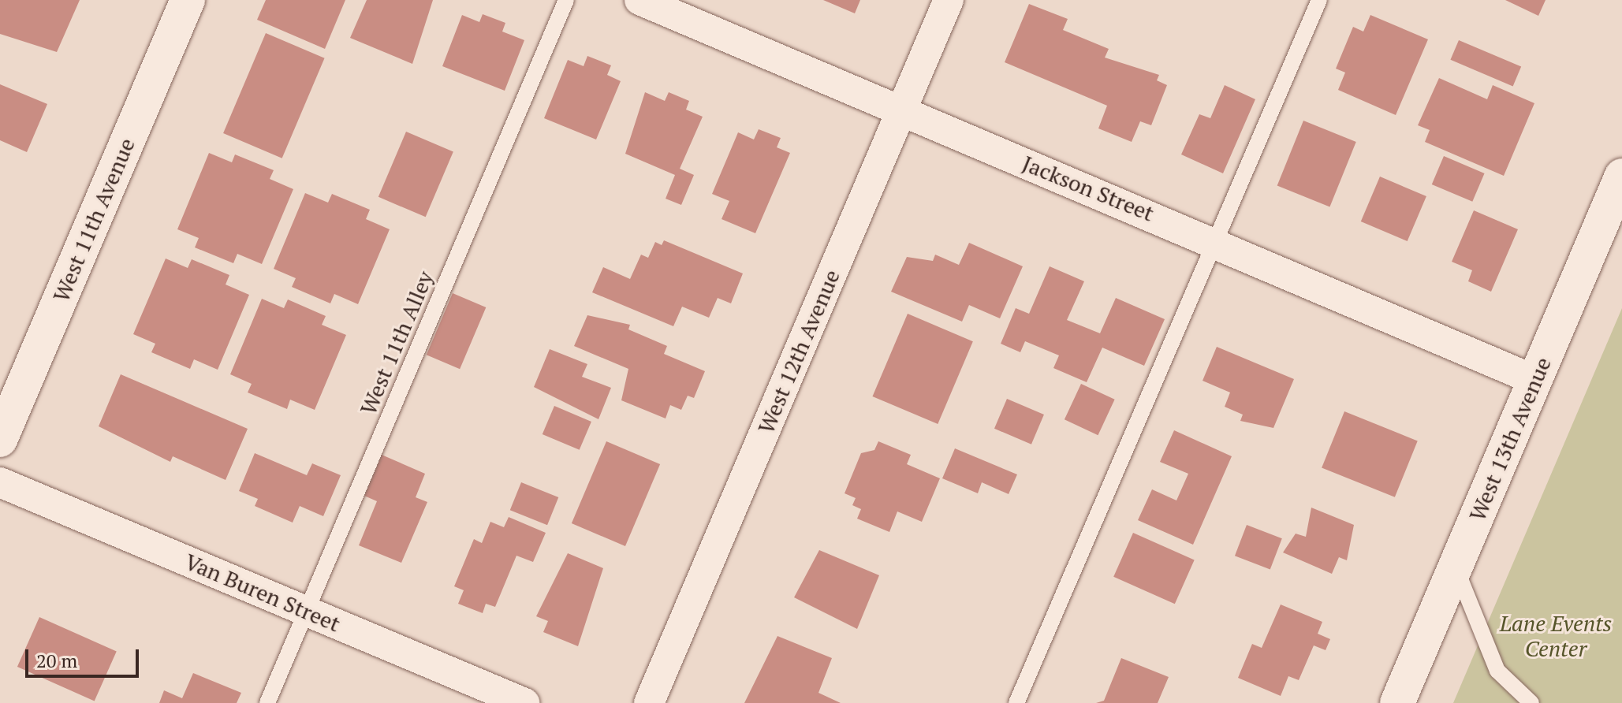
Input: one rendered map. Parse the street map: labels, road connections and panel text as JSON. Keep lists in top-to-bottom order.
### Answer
{
  "streets": {
    "main road": ["West 11th Avenue", "West 13th Avenue"],
    "street": ["Jackson Street", "West 12th Avenue", "Van Buren Street"],
    "lane": ["West 11th Alley"]
  },
  "crossings": [
    ["Jackson Street", "West 12th Avenue"],
    ["Jackson Street", "West 13th Avenue"],
    ["West 11th Alley", "Van Buren Street"]
  ],
  "parks": ["Lane Events Center"],
  "scale_bar": "20 m"
}
